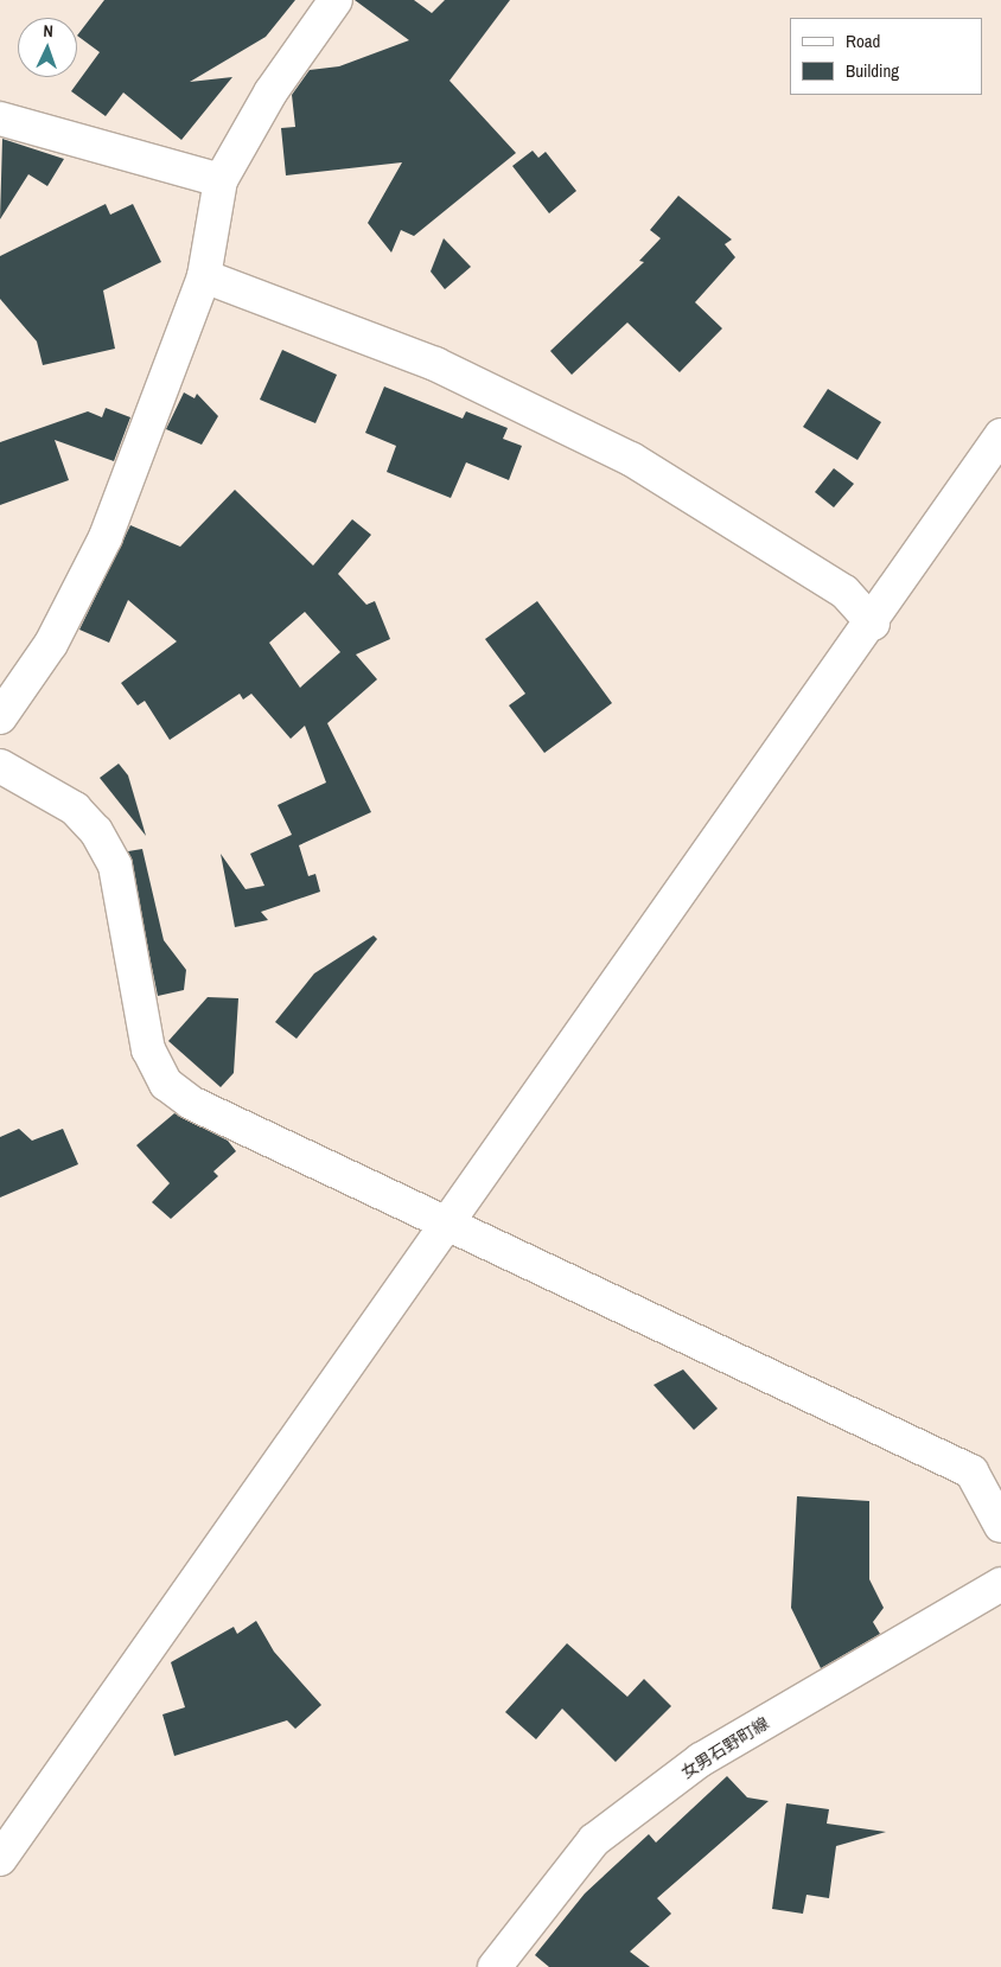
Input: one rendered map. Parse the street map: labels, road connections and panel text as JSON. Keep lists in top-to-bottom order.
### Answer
{
  "streets": {
    "street": ["女男石野町線"]
  },
  "legend": ["Road", "Building"],
  "north": "top"
}
